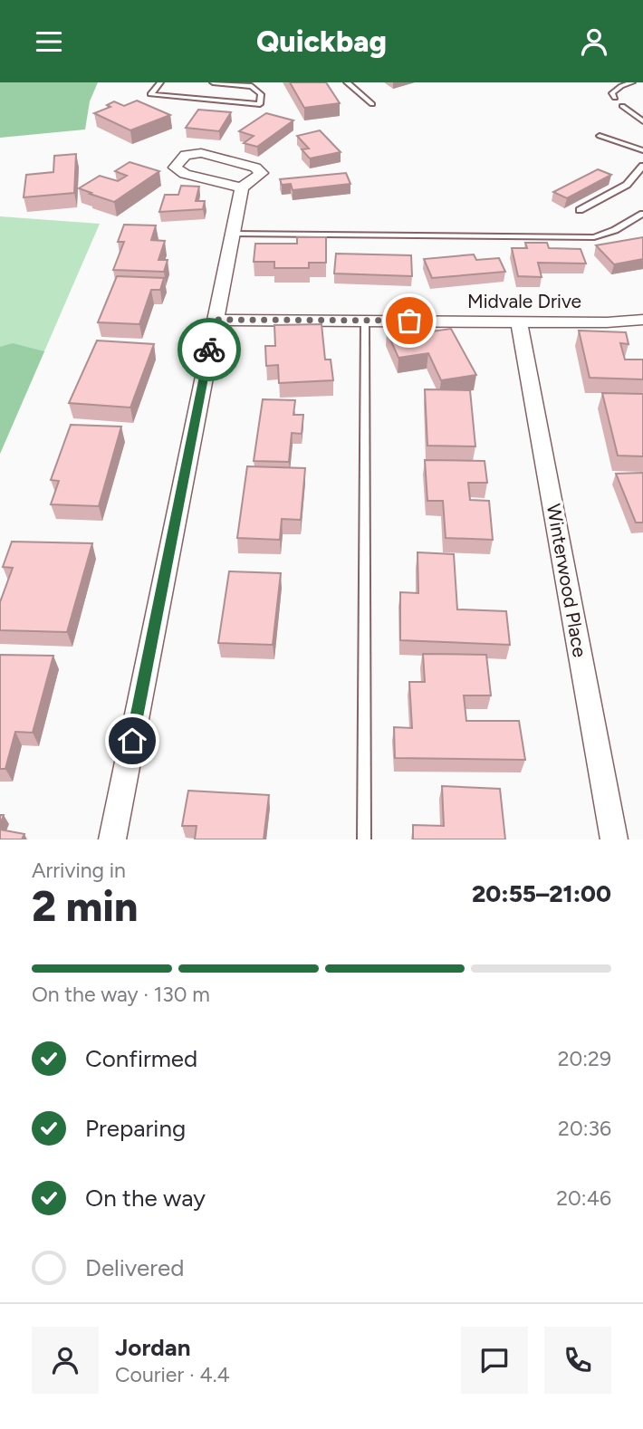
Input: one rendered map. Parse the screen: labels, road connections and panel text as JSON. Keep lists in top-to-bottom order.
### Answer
{
  "streets": {
    "street": ["Midvale Drive", "Winterwood Place"]
  },
  "crossings": [
    ["Midvale Drive", "Winterwood Place"]
  ],
  "page": {
    "header": "Quickbag",
    "heading": ["2 min", "Arriving in", "20:55–21:00"],
    "panel": ["Jordan", "Courier · 4.4"],
    "bar": "On the way · 130 m",
    "list": [
      ["Confirmed", "20:29"],
      ["Preparing", "20:36"],
      ["On the way", "20:46"],
      "Delivered"
    ]
  }
}
